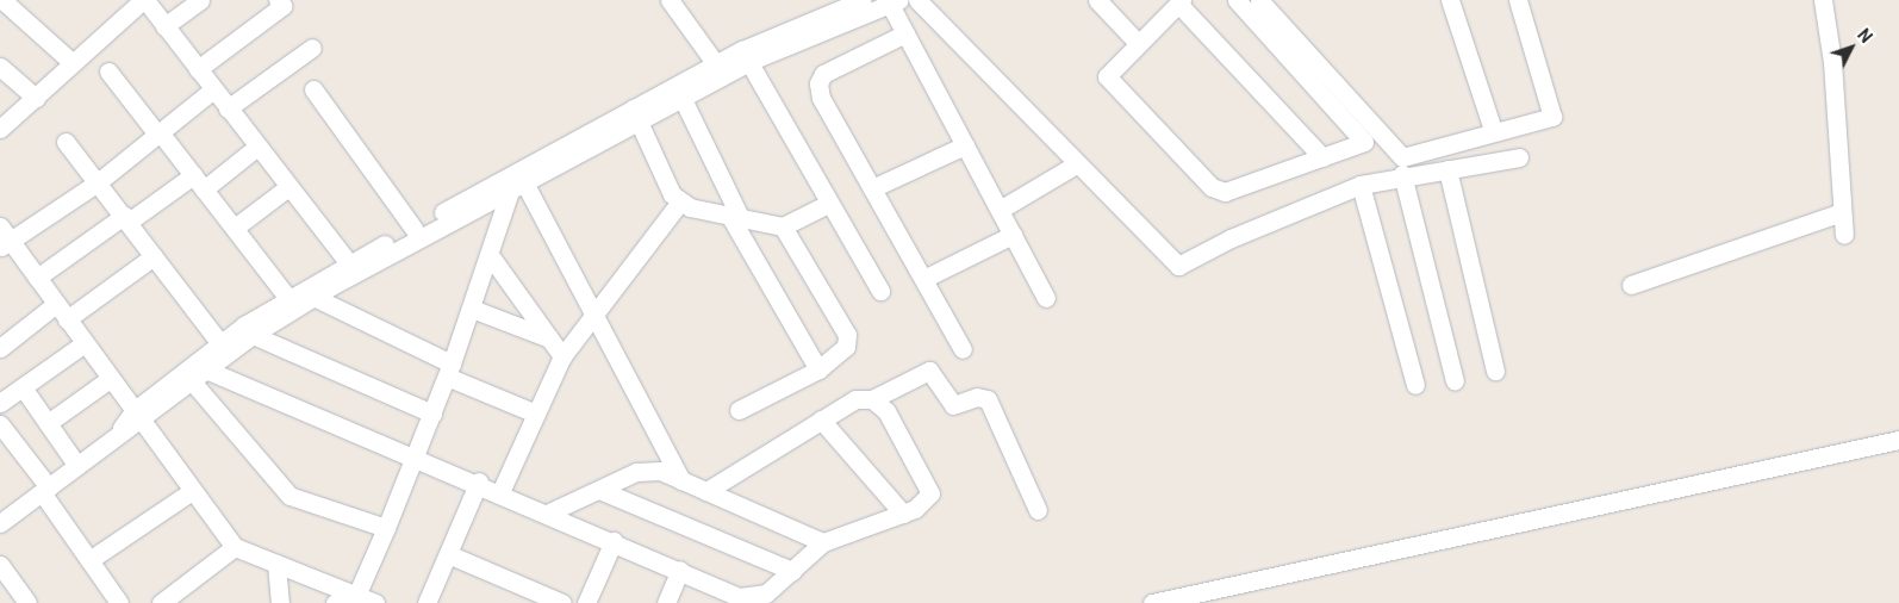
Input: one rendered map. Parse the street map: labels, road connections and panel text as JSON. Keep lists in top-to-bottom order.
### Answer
{
  "north": "top right"
}
